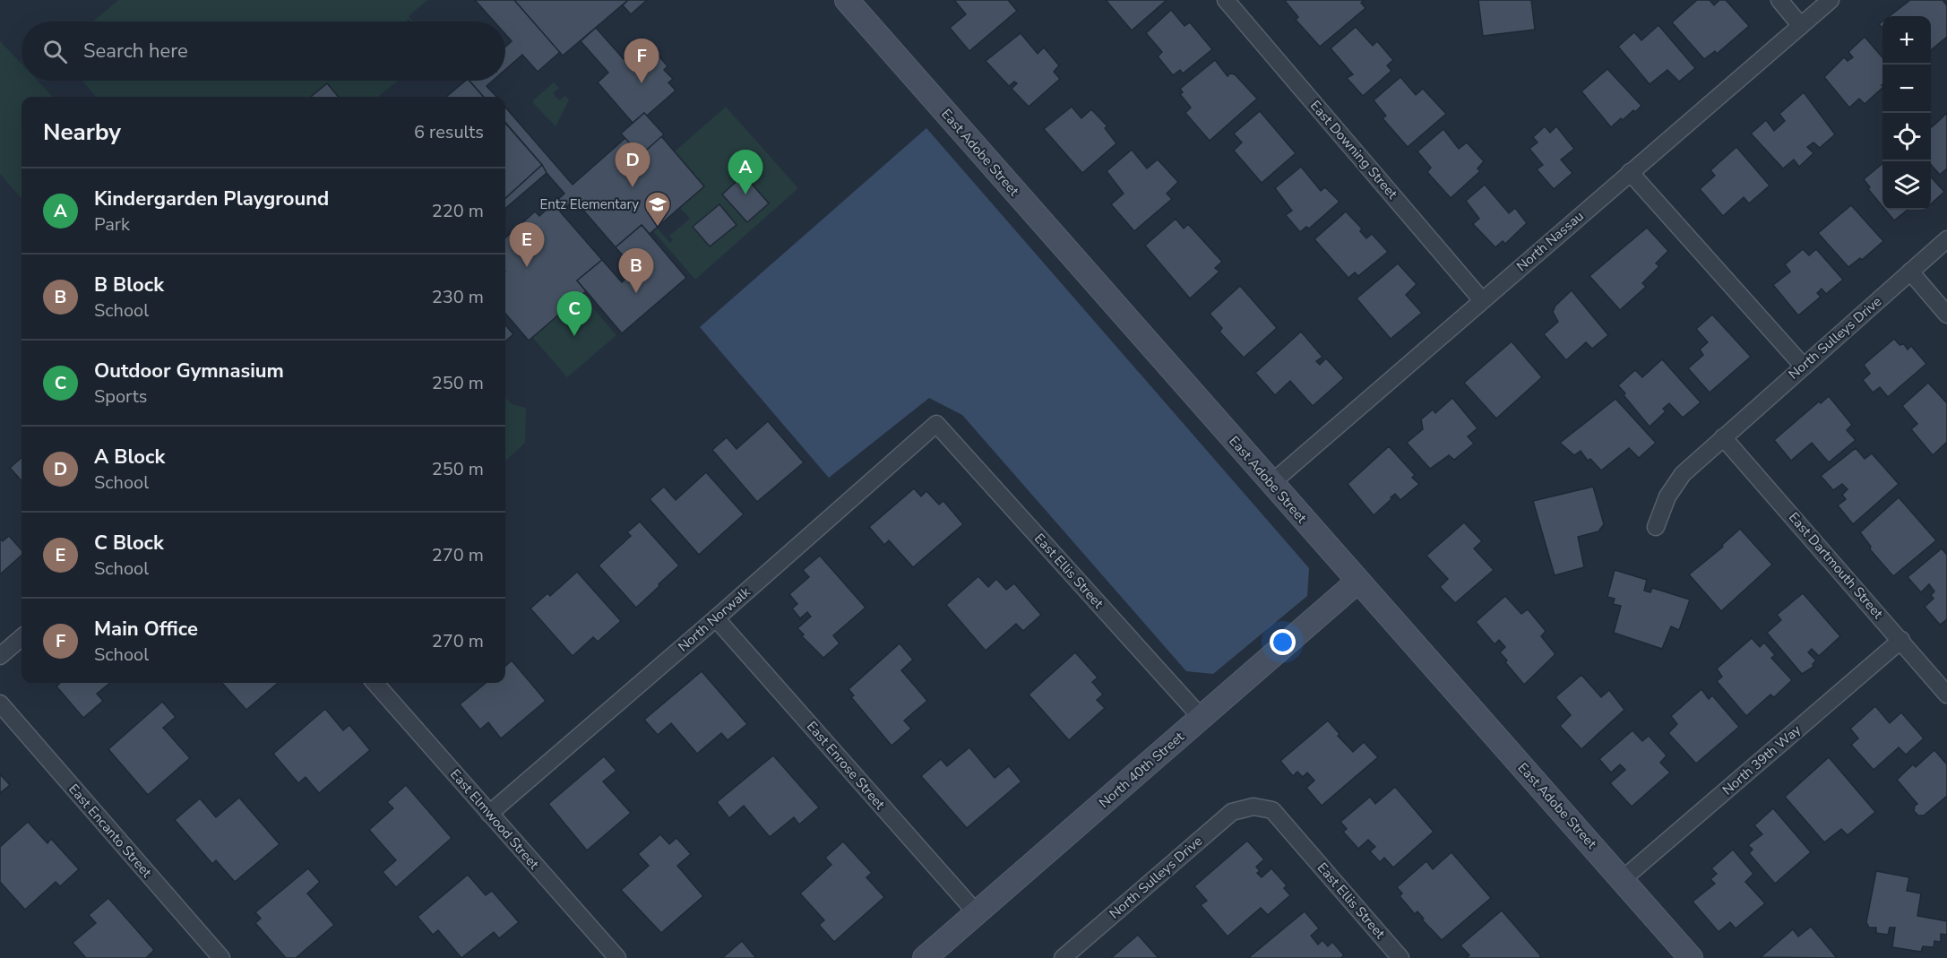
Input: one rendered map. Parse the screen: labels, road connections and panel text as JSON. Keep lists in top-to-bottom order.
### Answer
{
  "streets": {
    "street": [
      "East Downing Street",
      "East Adobe Street",
      "North Nassau",
      "North Sulleys Drive",
      "East Dartmouth Street",
      "East Ellis Street",
      "North Norwalk",
      "North 39th Way",
      "East Enrose Street",
      "North 40th Street",
      "East Elmwood Street",
      "East Encanto Street"
    ]
  },
  "crossings": [
    ["East Downing Street", "North Nassau"],
    ["East Adobe Street", "North Nassau"],
    ["East Adobe Street", "North 39th Way"],
    ["East Adobe Street", "North 40th Street"],
    ["North Sulleys Drive", "East Dartmouth Street"],
    ["North Sulleys Drive", "East Ellis Street"],
    ["East Dartmouth Street", "North 39th Way"],
    ["East Ellis Street", "North Norwalk"],
    ["East Ellis Street", "North 40th Street"],
    ["North Norwalk", "East Enrose Street"],
    ["North Norwalk", "East Elmwood Street"],
    ["East Enrose Street", "North 40th Street"]
  ],
  "places": {
    "school or university": ["Entz Elementary"]
  },
  "page": {
    "map_buttons": ["+", "−"],
    "search": "Search here",
    "pins": [
      "F",
      "D",
      "A",
      "E",
      "B",
      "C"
    ],
    "heading": ["Nearby", "6 results"],
    "list": [
      {
        "mark": "A",
        "name": "Kindergarden Playground",
        "note": "Park",
        "value": "220 m"
      },
      {
        "mark": "B",
        "name": "B Block",
        "note": "School",
        "value": "230 m"
      },
      {
        "mark": "C",
        "name": "Outdoor Gymnasium",
        "note": "Sports",
        "value": "250 m"
      },
      {
        "mark": "D",
        "name": "A Block",
        "note": "School",
        "value": "250 m"
      },
      {
        "mark": "E",
        "name": "C Block",
        "note": "School",
        "value": "270 m"
      },
      {
        "mark": "F",
        "name": "Main Office",
        "note": "School",
        "value": "270 m"
      }
    ]
  }
}
